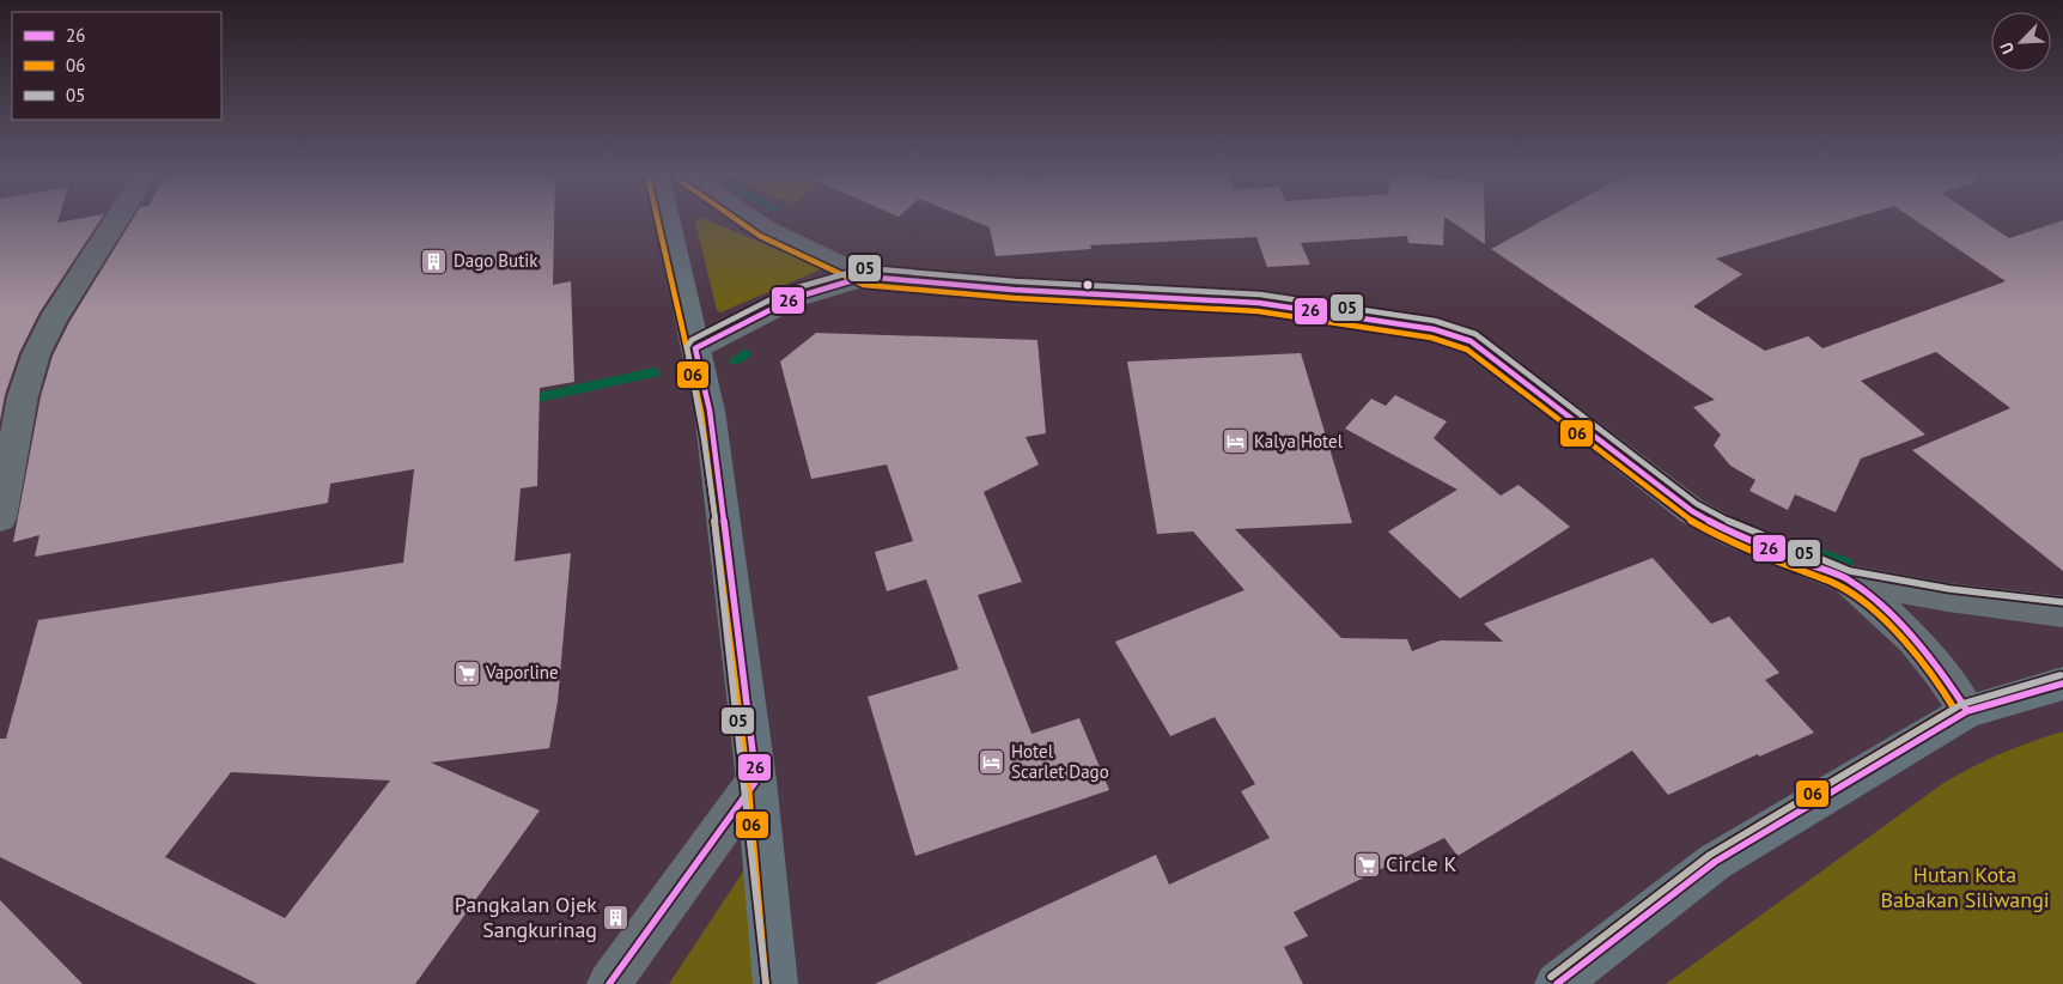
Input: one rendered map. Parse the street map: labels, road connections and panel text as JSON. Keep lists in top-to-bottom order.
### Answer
{
  "parks": ["Hutan Kota Babakan Siliwangi"],
  "places": {
    "building": ["Dago Butik", "Pangkalan Ojek Sangkurinag"],
    "hotel": ["Kalya Hotel", "Hotel Scarlet Dago"],
    "supermarket": ["Vaporline", "Circle K"]
  },
  "lines": ["transit line 06", "transit line 05", "transit line 26"],
  "legend": ["26", "06", "05"],
  "north": "bottom left"
}
